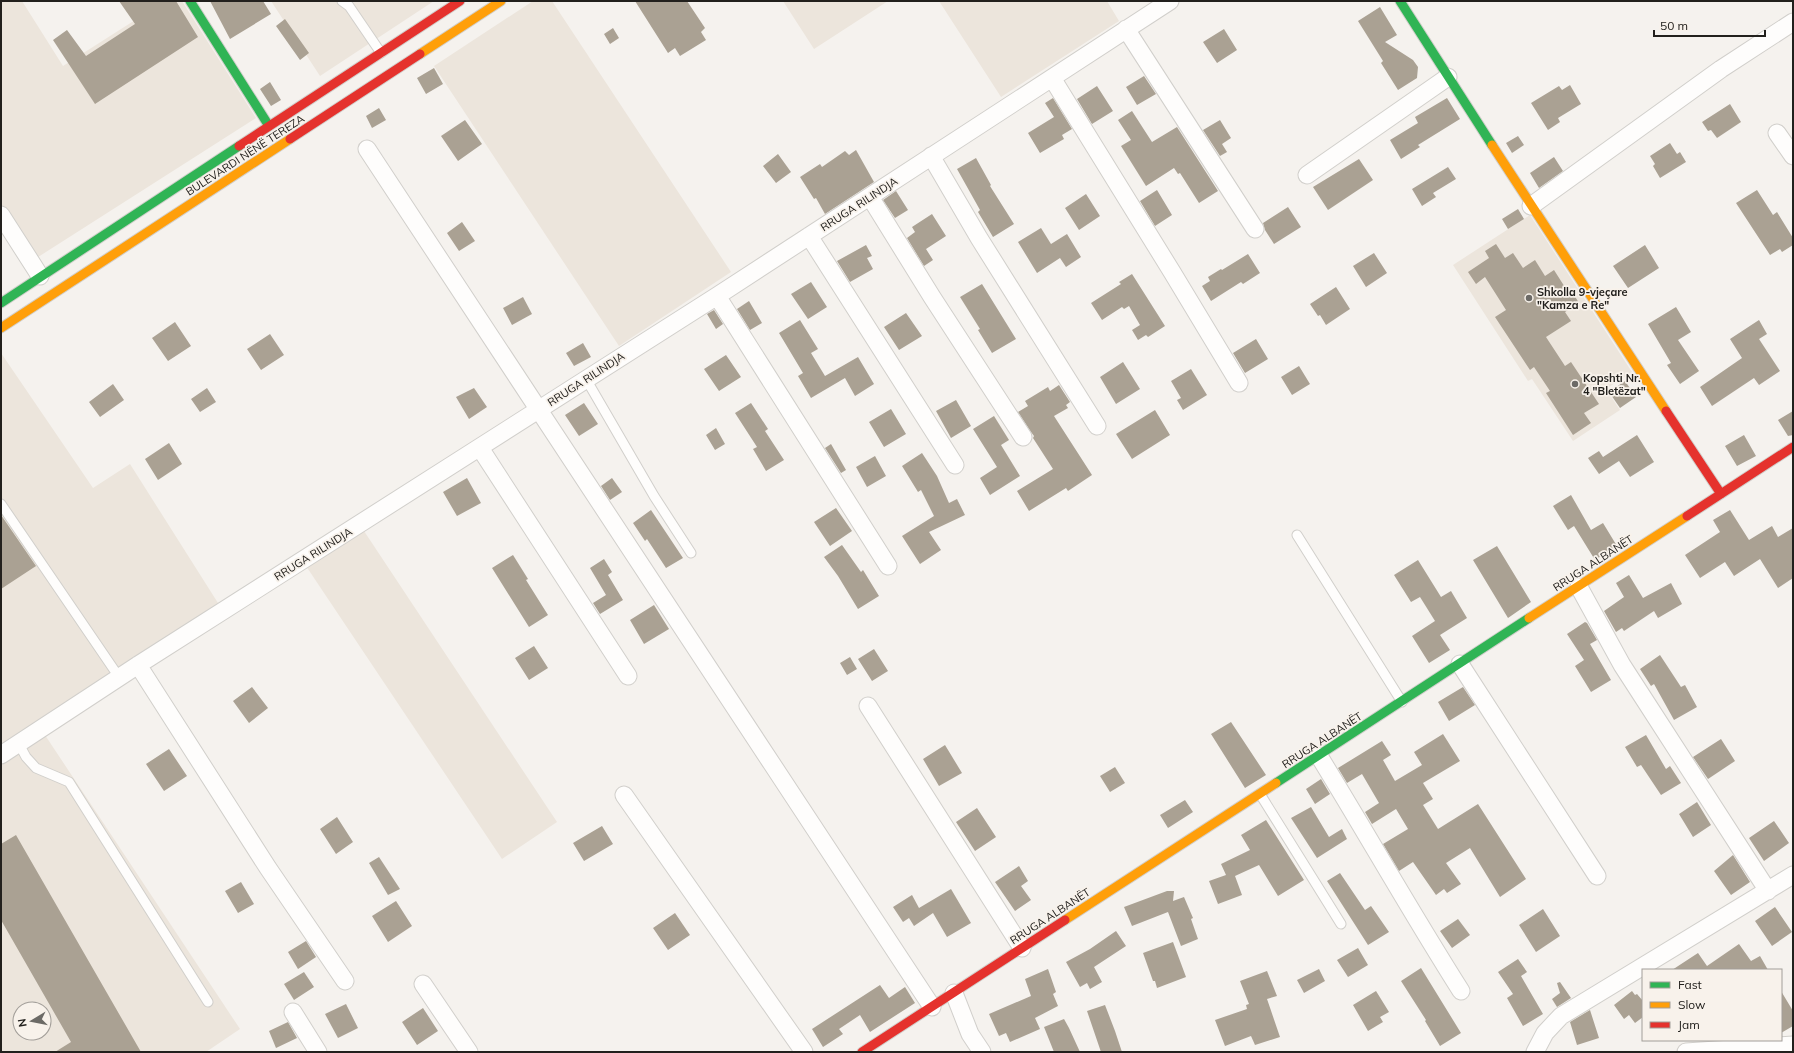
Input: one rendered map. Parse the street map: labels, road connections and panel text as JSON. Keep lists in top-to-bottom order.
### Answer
{
  "streets": {
    "street": ["BULEVARDI NËNË TEREZA", "RRUGA RILINDJA", "RRUGA ALBANËT"]
  },
  "places": ["Shkolla 9-vjeçare \"Kamza e Re\"", "Kopshti Nr. 4 \"Bletëzat\""],
  "legend": ["Fast", "Slow", "Jam"],
  "scale_bar": "50 m",
  "north": "left"
}
